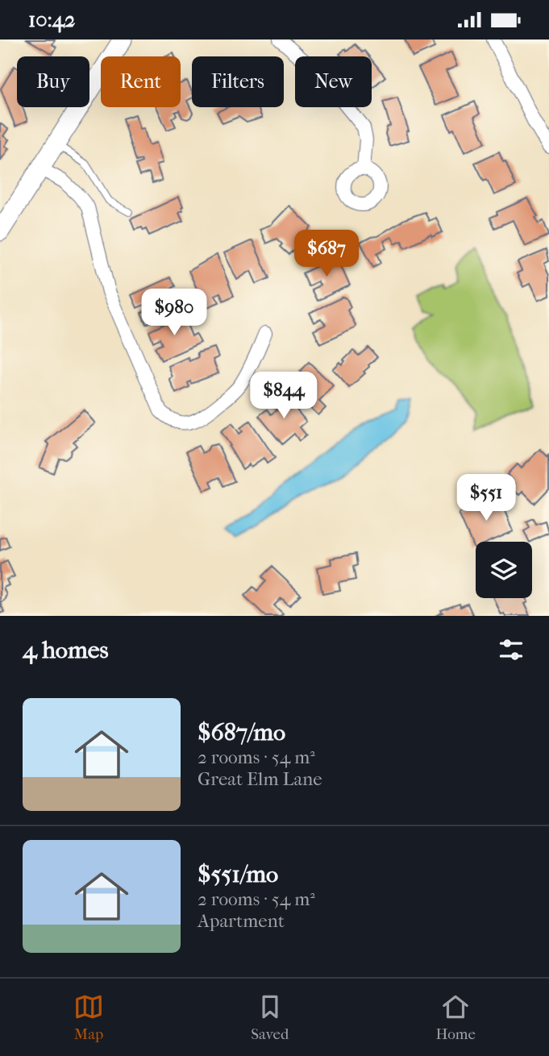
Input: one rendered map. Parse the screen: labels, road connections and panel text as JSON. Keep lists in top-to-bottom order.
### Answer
{
  "page": {
    "status": "10:42",
    "chip": [
      "Buy",
      "Rent",
      "Filters",
      "New"
    ],
    "price": [
      "$687",
      "$980",
      "$844",
      "$551"
    ],
    "heading": "4 homes",
    "list": [
      {
        "name": "$687/mo",
        "note": "2 rooms · 54 m² · Great Elm Lane"
      },
      {
        "name": "$551/mo",
        "note": "2 rooms · 54 m² · Apartment"
      }
    ],
    "tabs": ["Map", "Saved", "Home"]
  }
}
